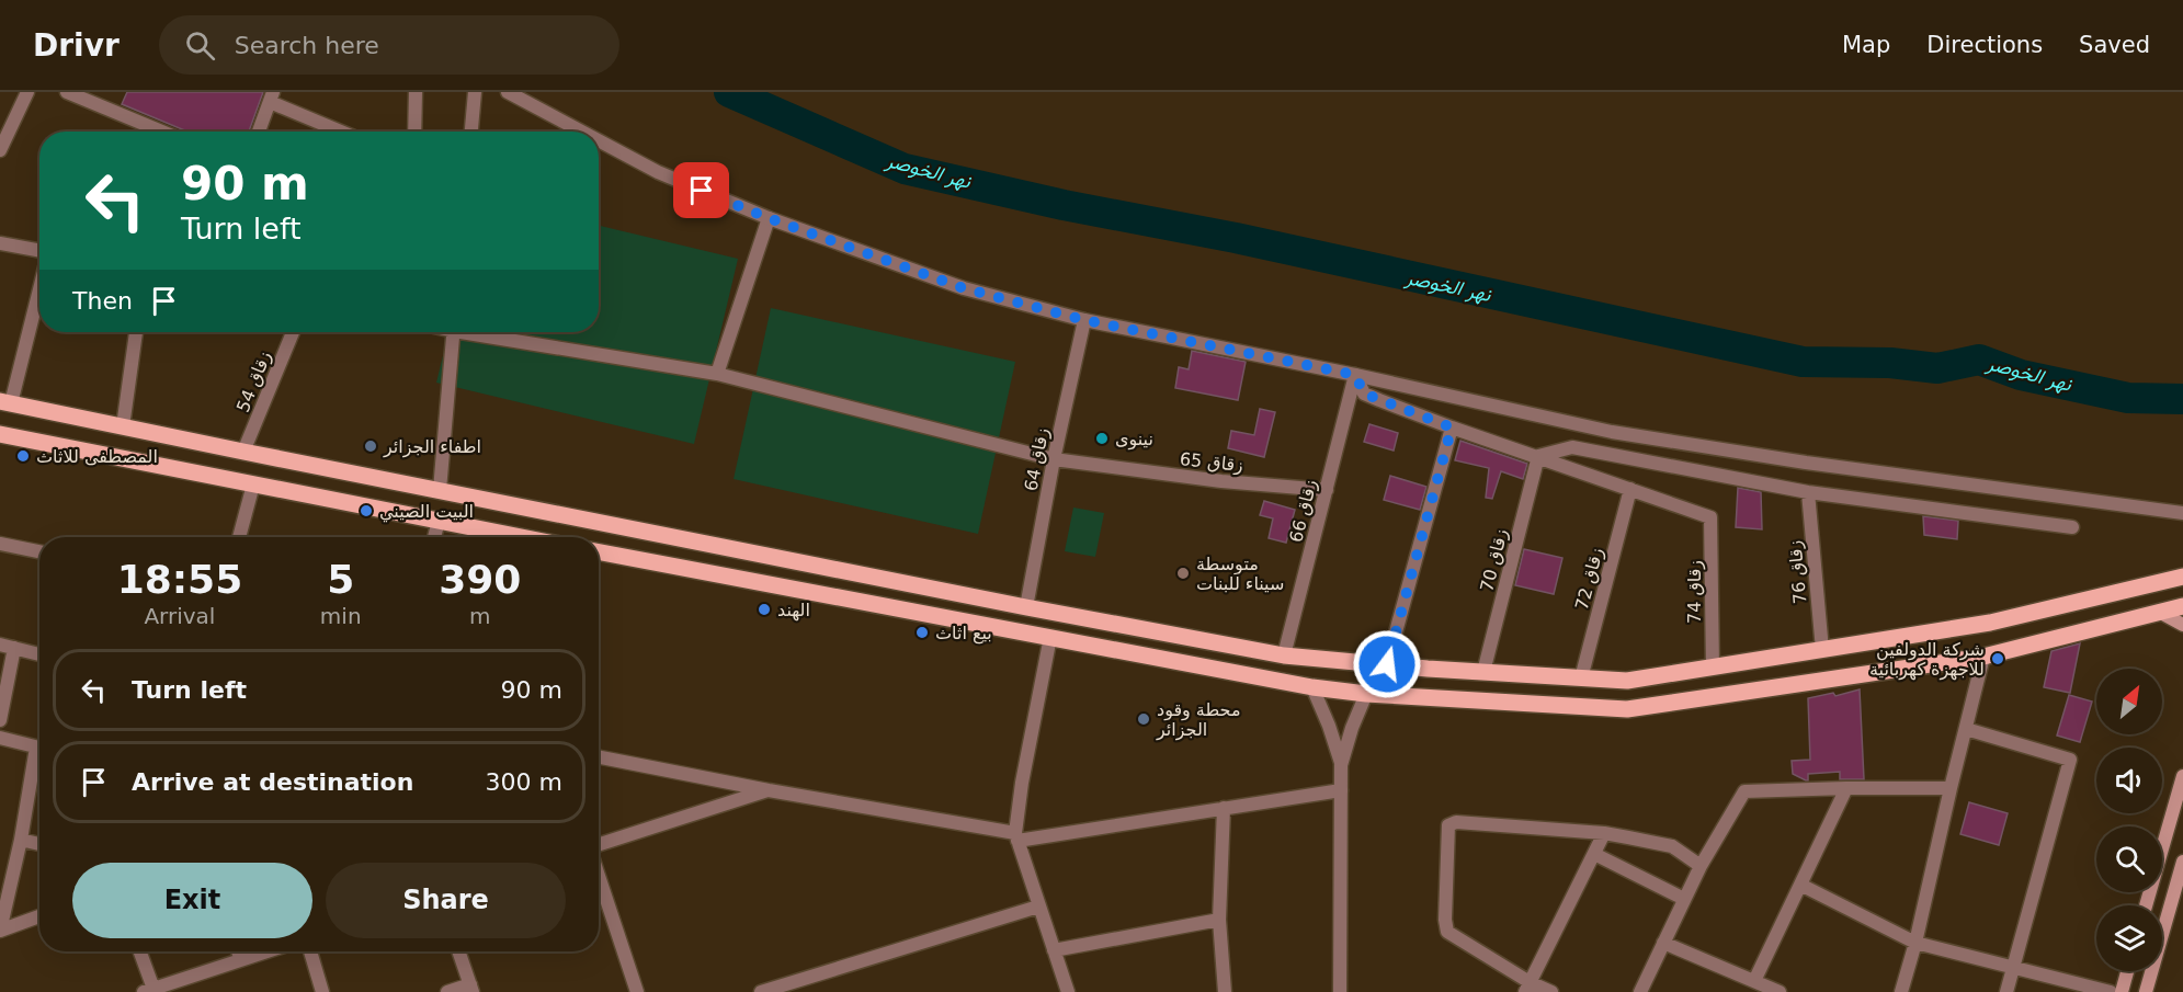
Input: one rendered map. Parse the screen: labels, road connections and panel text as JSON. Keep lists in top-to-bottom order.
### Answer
{
  "streets": {
    "street": [
      "زقاق 54",
      "زقاق 64",
      "زقاق 65",
      "زقاق 66",
      "زقاق 70",
      "زقاق 76",
      "زقاق 72",
      "زقاق 74"
    ]
  },
  "crossings": [
    ["زقاق 64", "زقاق 65"],
    ["زقاق 65", "زقاق 66"],
    ["زقاق 72", "زقاق 74"]
  ],
  "water": ["نهر الخوصر"],
  "places": [
    "نينوى",
    "اطفاء الجزائر",
    "المصطفى للاثاث",
    "البيت الصيني",
    "متوسطة سيناء للبنات",
    "الهند",
    "بيع اثاث",
    "شركة الدولفين للاجهزة كهربائية",
    "محطة وقود الجزائر"
  ],
  "north": "top right",
  "page": {
    "header": "Drivr",
    "search": "Search here",
    "nav": ["Map", "Directions", "Saved"],
    "turn": ["90 m", "Turn left"],
    "then": "Then",
    "eta": [
      "18:55",
      "Arrival",
      "5",
      "min",
      "390",
      "m"
    ],
    "list": [
      {
        "name": "Turn left",
        "value": "90 m"
      },
      {
        "name": "Arrive at destination",
        "value": "300 m"
      }
    ],
    "buttons": ["Exit", "Share"]
  }
}
